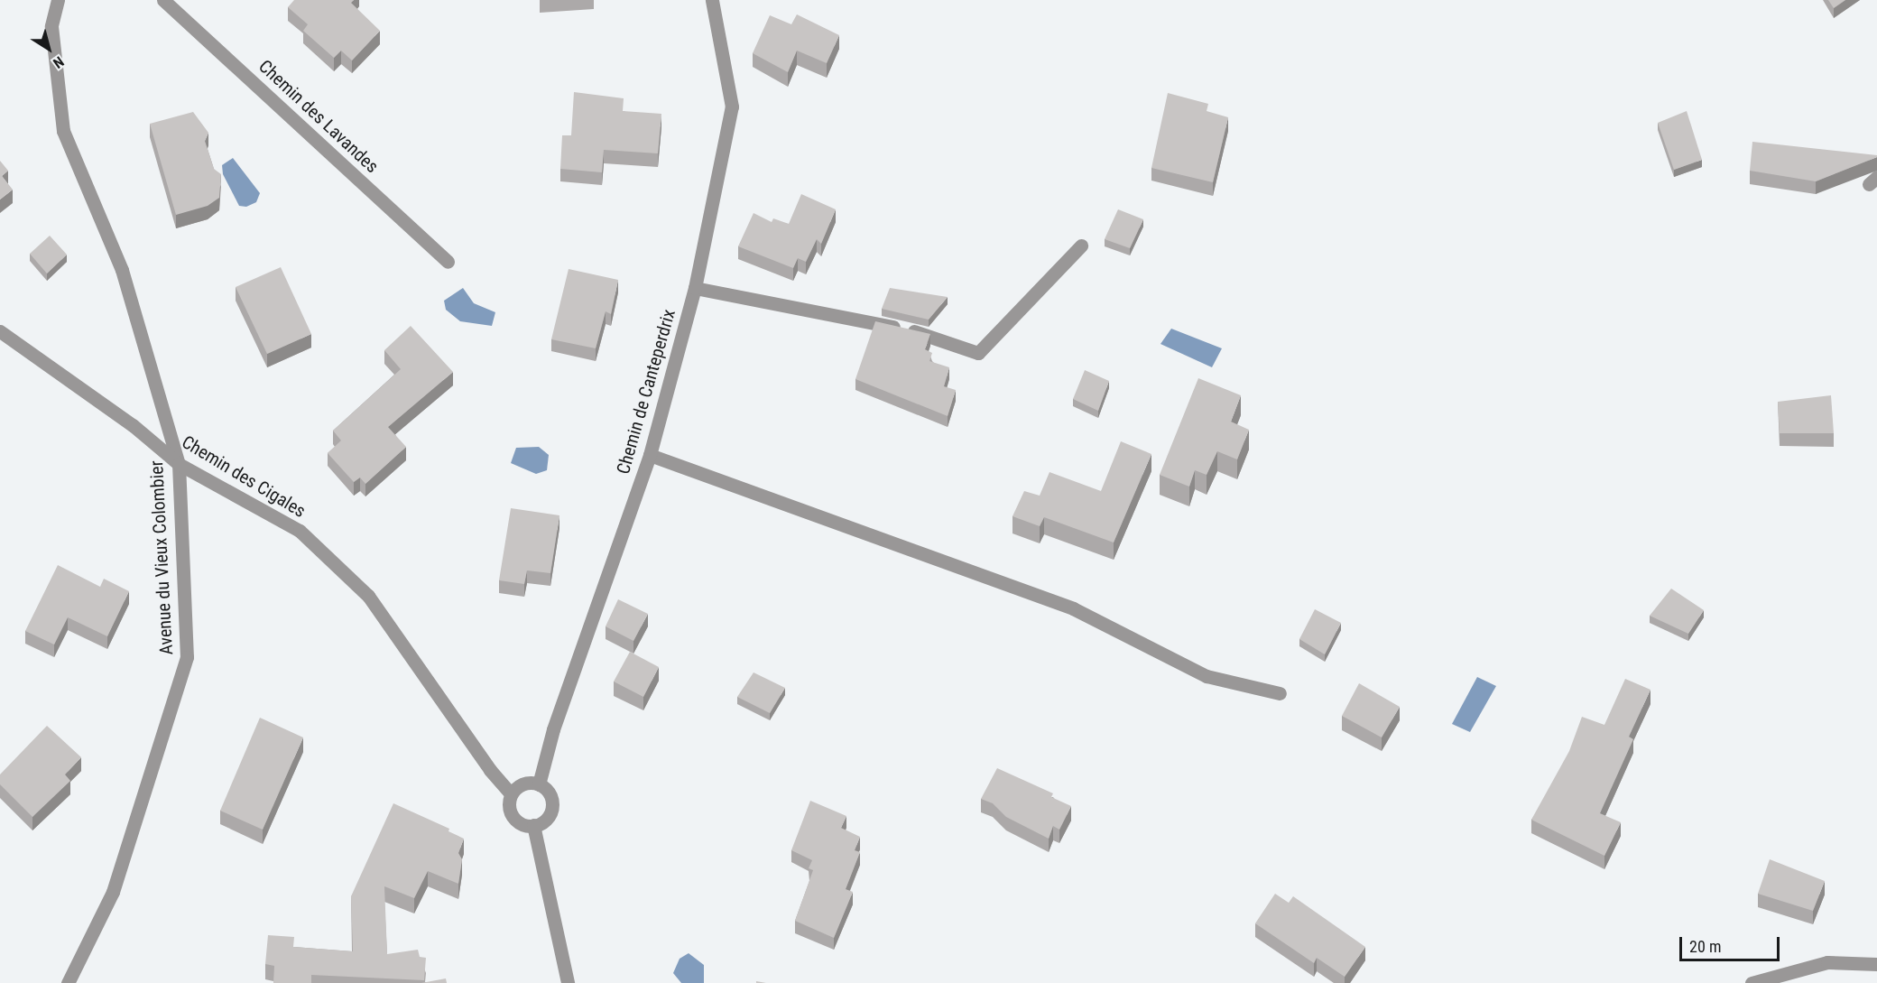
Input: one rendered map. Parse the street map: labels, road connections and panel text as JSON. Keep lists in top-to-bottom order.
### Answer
{
  "streets": {
    "street": [
      "Chemin des Lavandes",
      "Chemin de Canteperdrix",
      "Chemin des Cigales",
      "Avenue du Vieux Colombier"
    ]
  },
  "crossings": [
    ["Chemin de Canteperdrix", "Chemin des Cigales"],
    ["Chemin des Cigales", "Avenue du Vieux Colombier"]
  ],
  "scale_bar": "20 m",
  "north": "bottom right"
}
